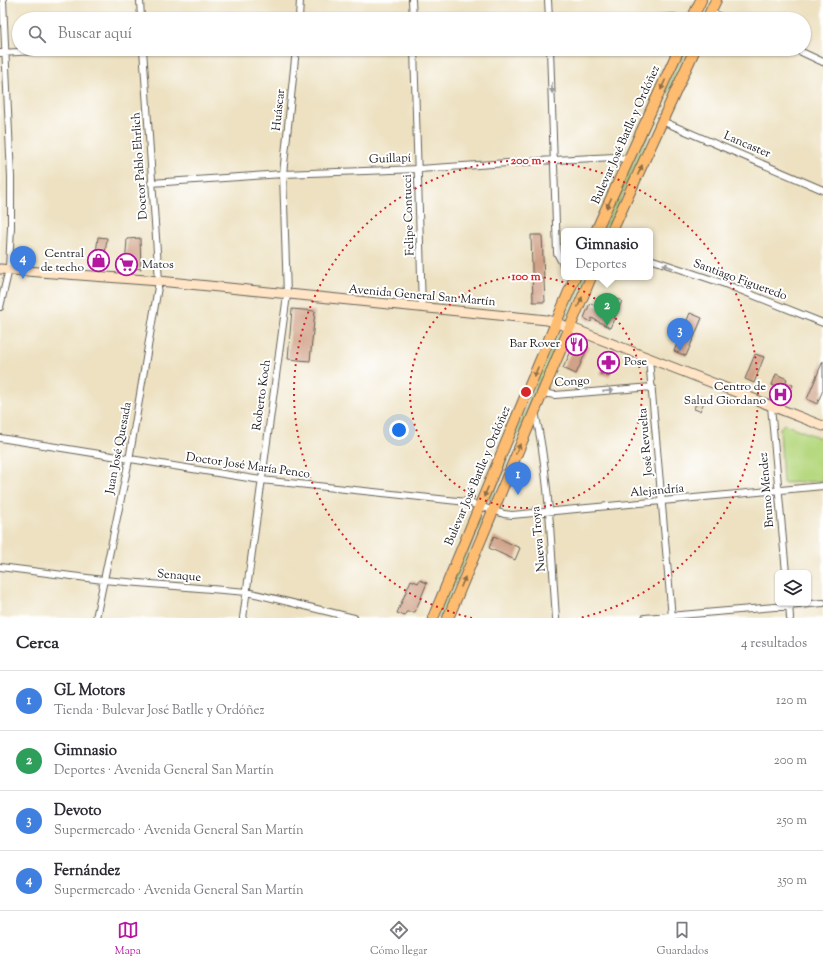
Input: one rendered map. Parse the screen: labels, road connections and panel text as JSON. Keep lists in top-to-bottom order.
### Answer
{
  "streets": {
    "main road": ["Bulevar José Batlle y Ordóñez", "Avenida General San Martín"],
    "street": [
      "Huáscar",
      "Lancaster",
      "Guillapí",
      "Doctor Pablo Ehrlich",
      "Felipe Contucci",
      "Santiago Figueredo",
      "Congo",
      "Roberto Koch",
      "José Revuelta",
      "Juan José Quesada",
      "Doctor José María Penco",
      "Bruno Méndez",
      "Alejandría",
      "Nueva Troya",
      "Senaque"
    ]
  },
  "crossings": [
    ["Huáscar", "Guillapí"],
    ["Huáscar", "Roberto Koch"],
    ["Bulevar José Batlle y Ordóñez", "Guillapí"],
    ["Bulevar José Batlle y Ordóñez", "Avenida General San Martín"],
    ["Bulevar José Batlle y Ordóñez", "Doctor José María Penco"],
    ["Guillapí", "Doctor Pablo Ehrlich"],
    ["Guillapí", "Felipe Contucci"],
    ["Guillapí", "Roberto Koch"],
    ["Doctor Pablo Ehrlich", "Avenida General San Martín"],
    ["Doctor Pablo Ehrlich", "Juan José Quesada"],
    ["Felipe Contucci", "Avenida General San Martín"],
    ["Avenida General San Martín", "Roberto Koch"],
    ["Avenida General San Martín", "José Revuelta"],
    ["Avenida General San Martín", "Juan José Quesada"],
    ["Avenida General San Martín", "Bruno Méndez"],
    ["Congo", "José Revuelta"],
    ["Roberto Koch", "Doctor José María Penco"],
    ["Roberto Koch", "Senaque"],
    ["José Revuelta", "Alejandría"],
    ["Juan José Quesada", "Doctor José María Penco"],
    ["Juan José Quesada", "Senaque"],
    ["Doctor José María Penco", "Alejandría"],
    ["Bruno Méndez", "Alejandría"],
    ["Alejandría", "Nueva Troya"]
  ],
  "one_way": ["Santiago Figueredo", "Congo"],
  "places": {
    "shop": ["Central de techo"],
    "supermarket": ["Matos"],
    "restaurant": ["Bar Rover"],
    "pharmacy": ["Pose"],
    "hospital": ["Centro de Salud Giordano"]
  },
  "page": {
    "search": "Buscar aquí",
    "popup": ["Gimnasio", "Deportes"],
    "pins": [
      "4",
      "2",
      "3",
      "1"
    ],
    "heading": ["Cerca", "4 resultados"],
    "list": [
      {
        "mark": "1",
        "name": "GL Motors",
        "note": "Tienda · Bulevar José Batlle y Ordóñez",
        "value": "120 m"
      },
      {
        "mark": "2",
        "name": "Gimnasio",
        "note": "Deportes · Avenida General San Martín",
        "value": "200 m"
      },
      {
        "mark": "3",
        "name": "Devoto",
        "note": "Supermercado · Avenida General San Martín",
        "value": "250 m"
      },
      {
        "mark": "4",
        "name": "Fernández",
        "note": "Supermercado · Avenida General San Martín",
        "value": "350 m"
      }
    ],
    "nav": ["Mapa", "Cómo llegar", "Guardados"]
  },
  "rings": ["200 m", "100 m"]
}
